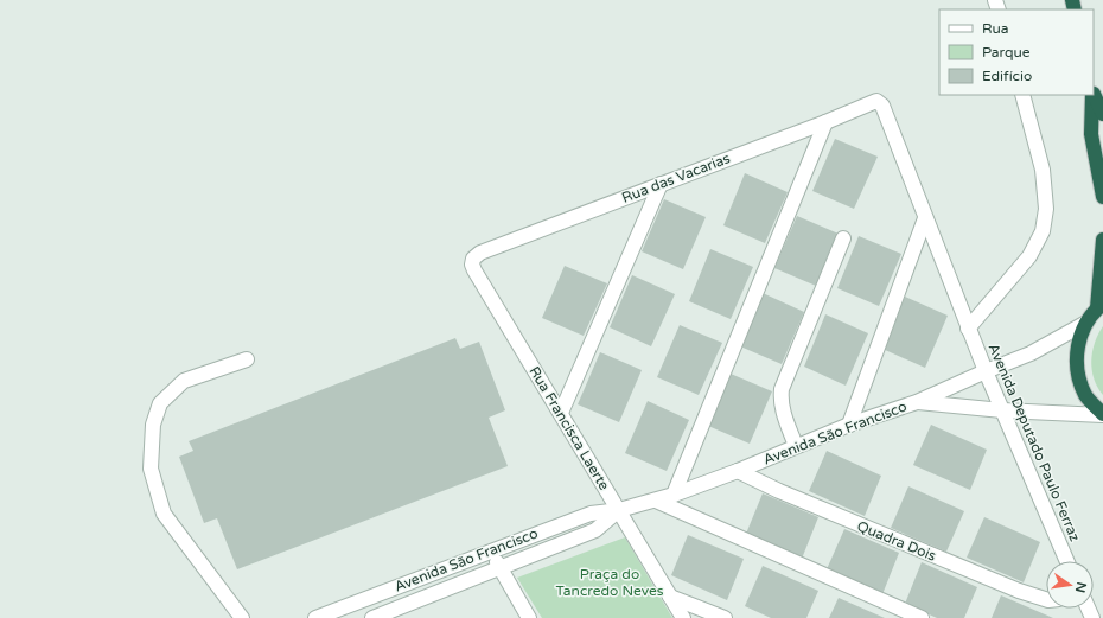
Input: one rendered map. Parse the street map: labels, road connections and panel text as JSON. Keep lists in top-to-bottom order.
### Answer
{
  "streets": {
    "street": [
      "Rua das Vacarias",
      "Rua Francisca Laerte",
      "Avenida São Francisco",
      "Avenida Deputado Paulo Ferraz",
      "Quadra Dois"
    ]
  },
  "crossings": [
    ["Rua das Vacarias", "Rua Francisca Laerte"],
    ["Rua das Vacarias", "Avenida Deputado Paulo Ferraz"],
    ["Rua Francisca Laerte", "Avenida São Francisco"],
    ["Avenida São Francisco", "Avenida Deputado Paulo Ferraz"],
    ["Avenida São Francisco", "Quadra Dois"]
  ],
  "parks": ["Praça do Tancredo Neves"],
  "legend": ["Rua", "Parque", "Edifício"],
  "north": "right"
}
